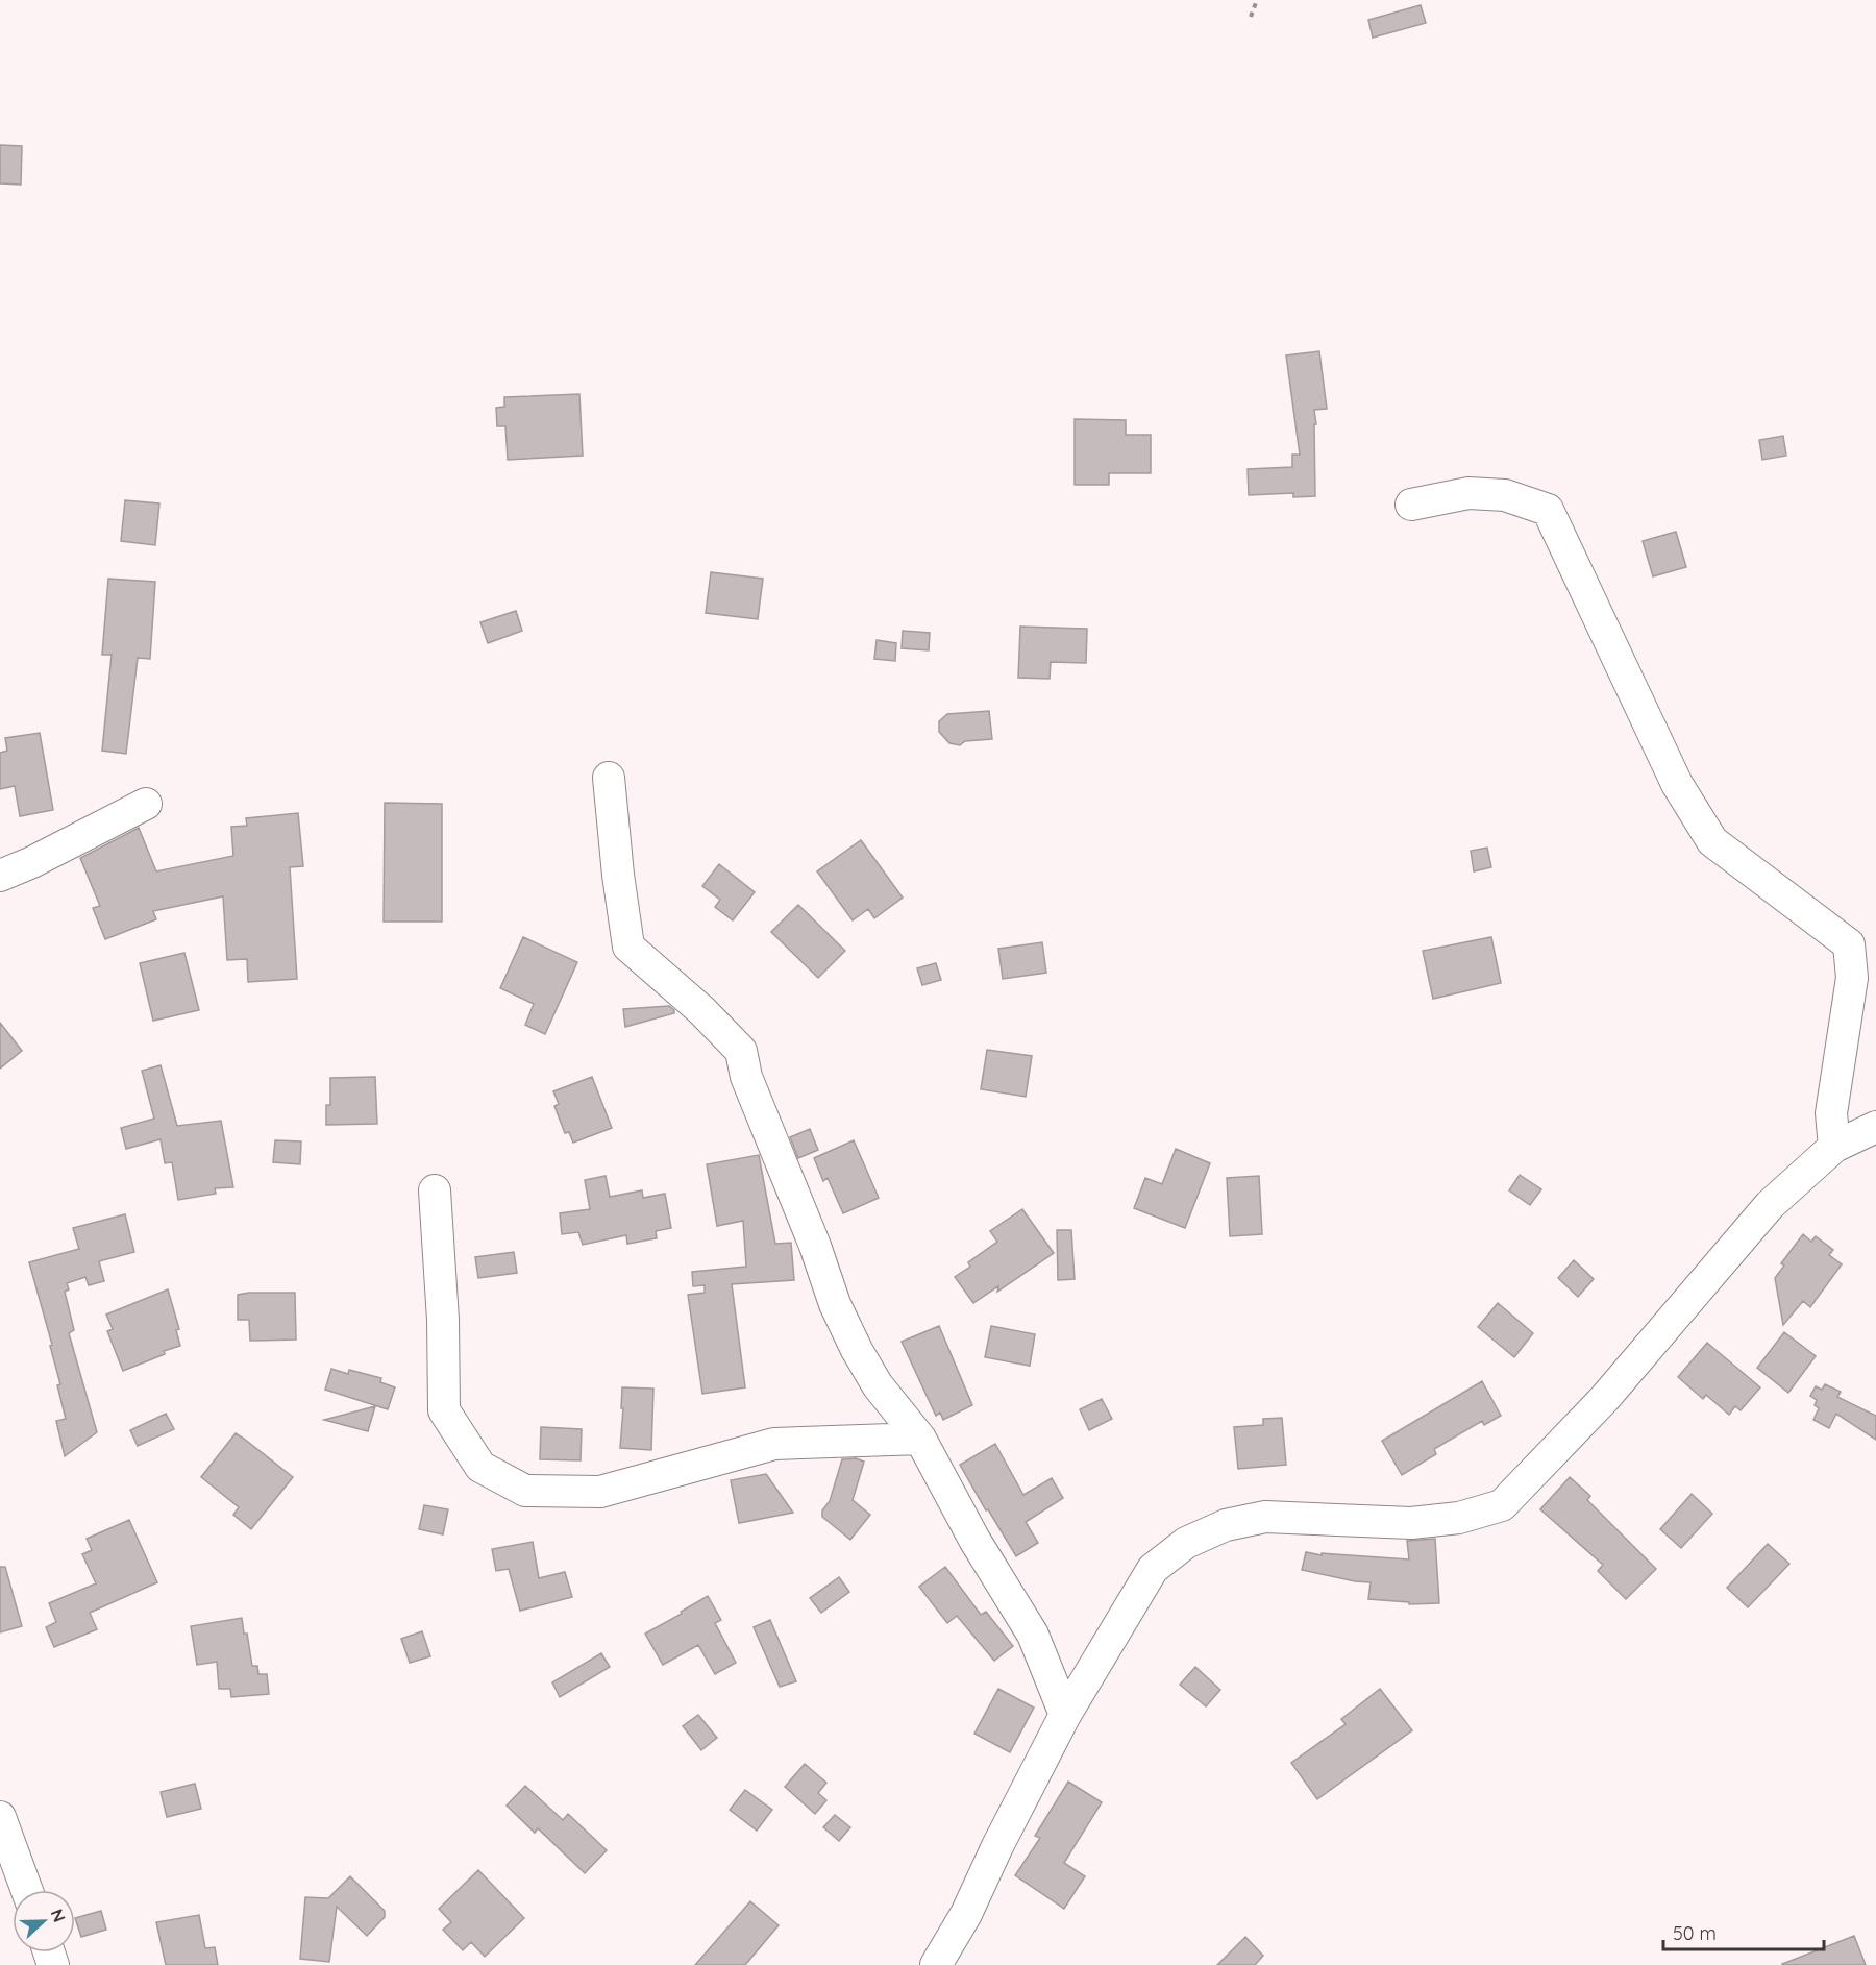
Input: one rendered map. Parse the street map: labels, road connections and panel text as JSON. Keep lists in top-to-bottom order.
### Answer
{
  "scale_bar": "50 m",
  "north": "right"
}
